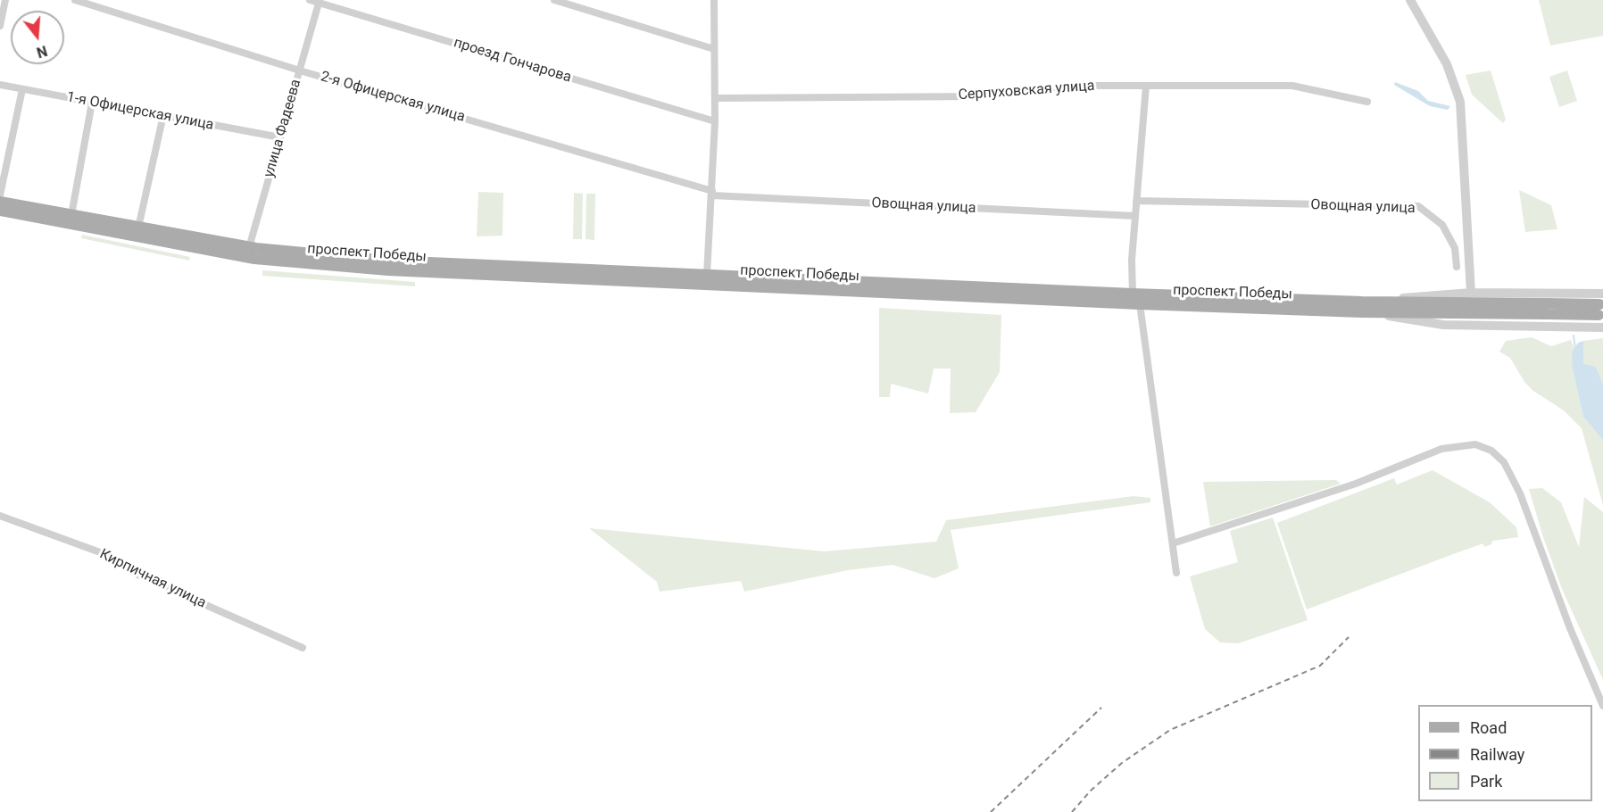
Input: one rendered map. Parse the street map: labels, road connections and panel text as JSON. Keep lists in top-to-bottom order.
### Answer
{
  "streets": {
    "main road": ["проспект Победы"],
    "street": [
      "проезд Гончарова",
      "Серпуховская улица",
      "2-я Офицерская улица",
      "1-я Офицерская улица",
      "улица Фадеева",
      "Овощная улица",
      "Кирпичная улица"
    ]
  },
  "crossings": [
    ["проезд Гончарова", "улица Фадеева"],
    ["2-я Офицерская улица", "улица Фадеева"],
    ["2-я Офицерская улица", "Овощная улица"],
    ["1-я Офицерская улица", "улица Фадеева"],
    ["улица Фадеева", "проспект Победы"]
  ],
  "legend": ["Road", "Railway", "Park"],
  "north": "bottom"
}
